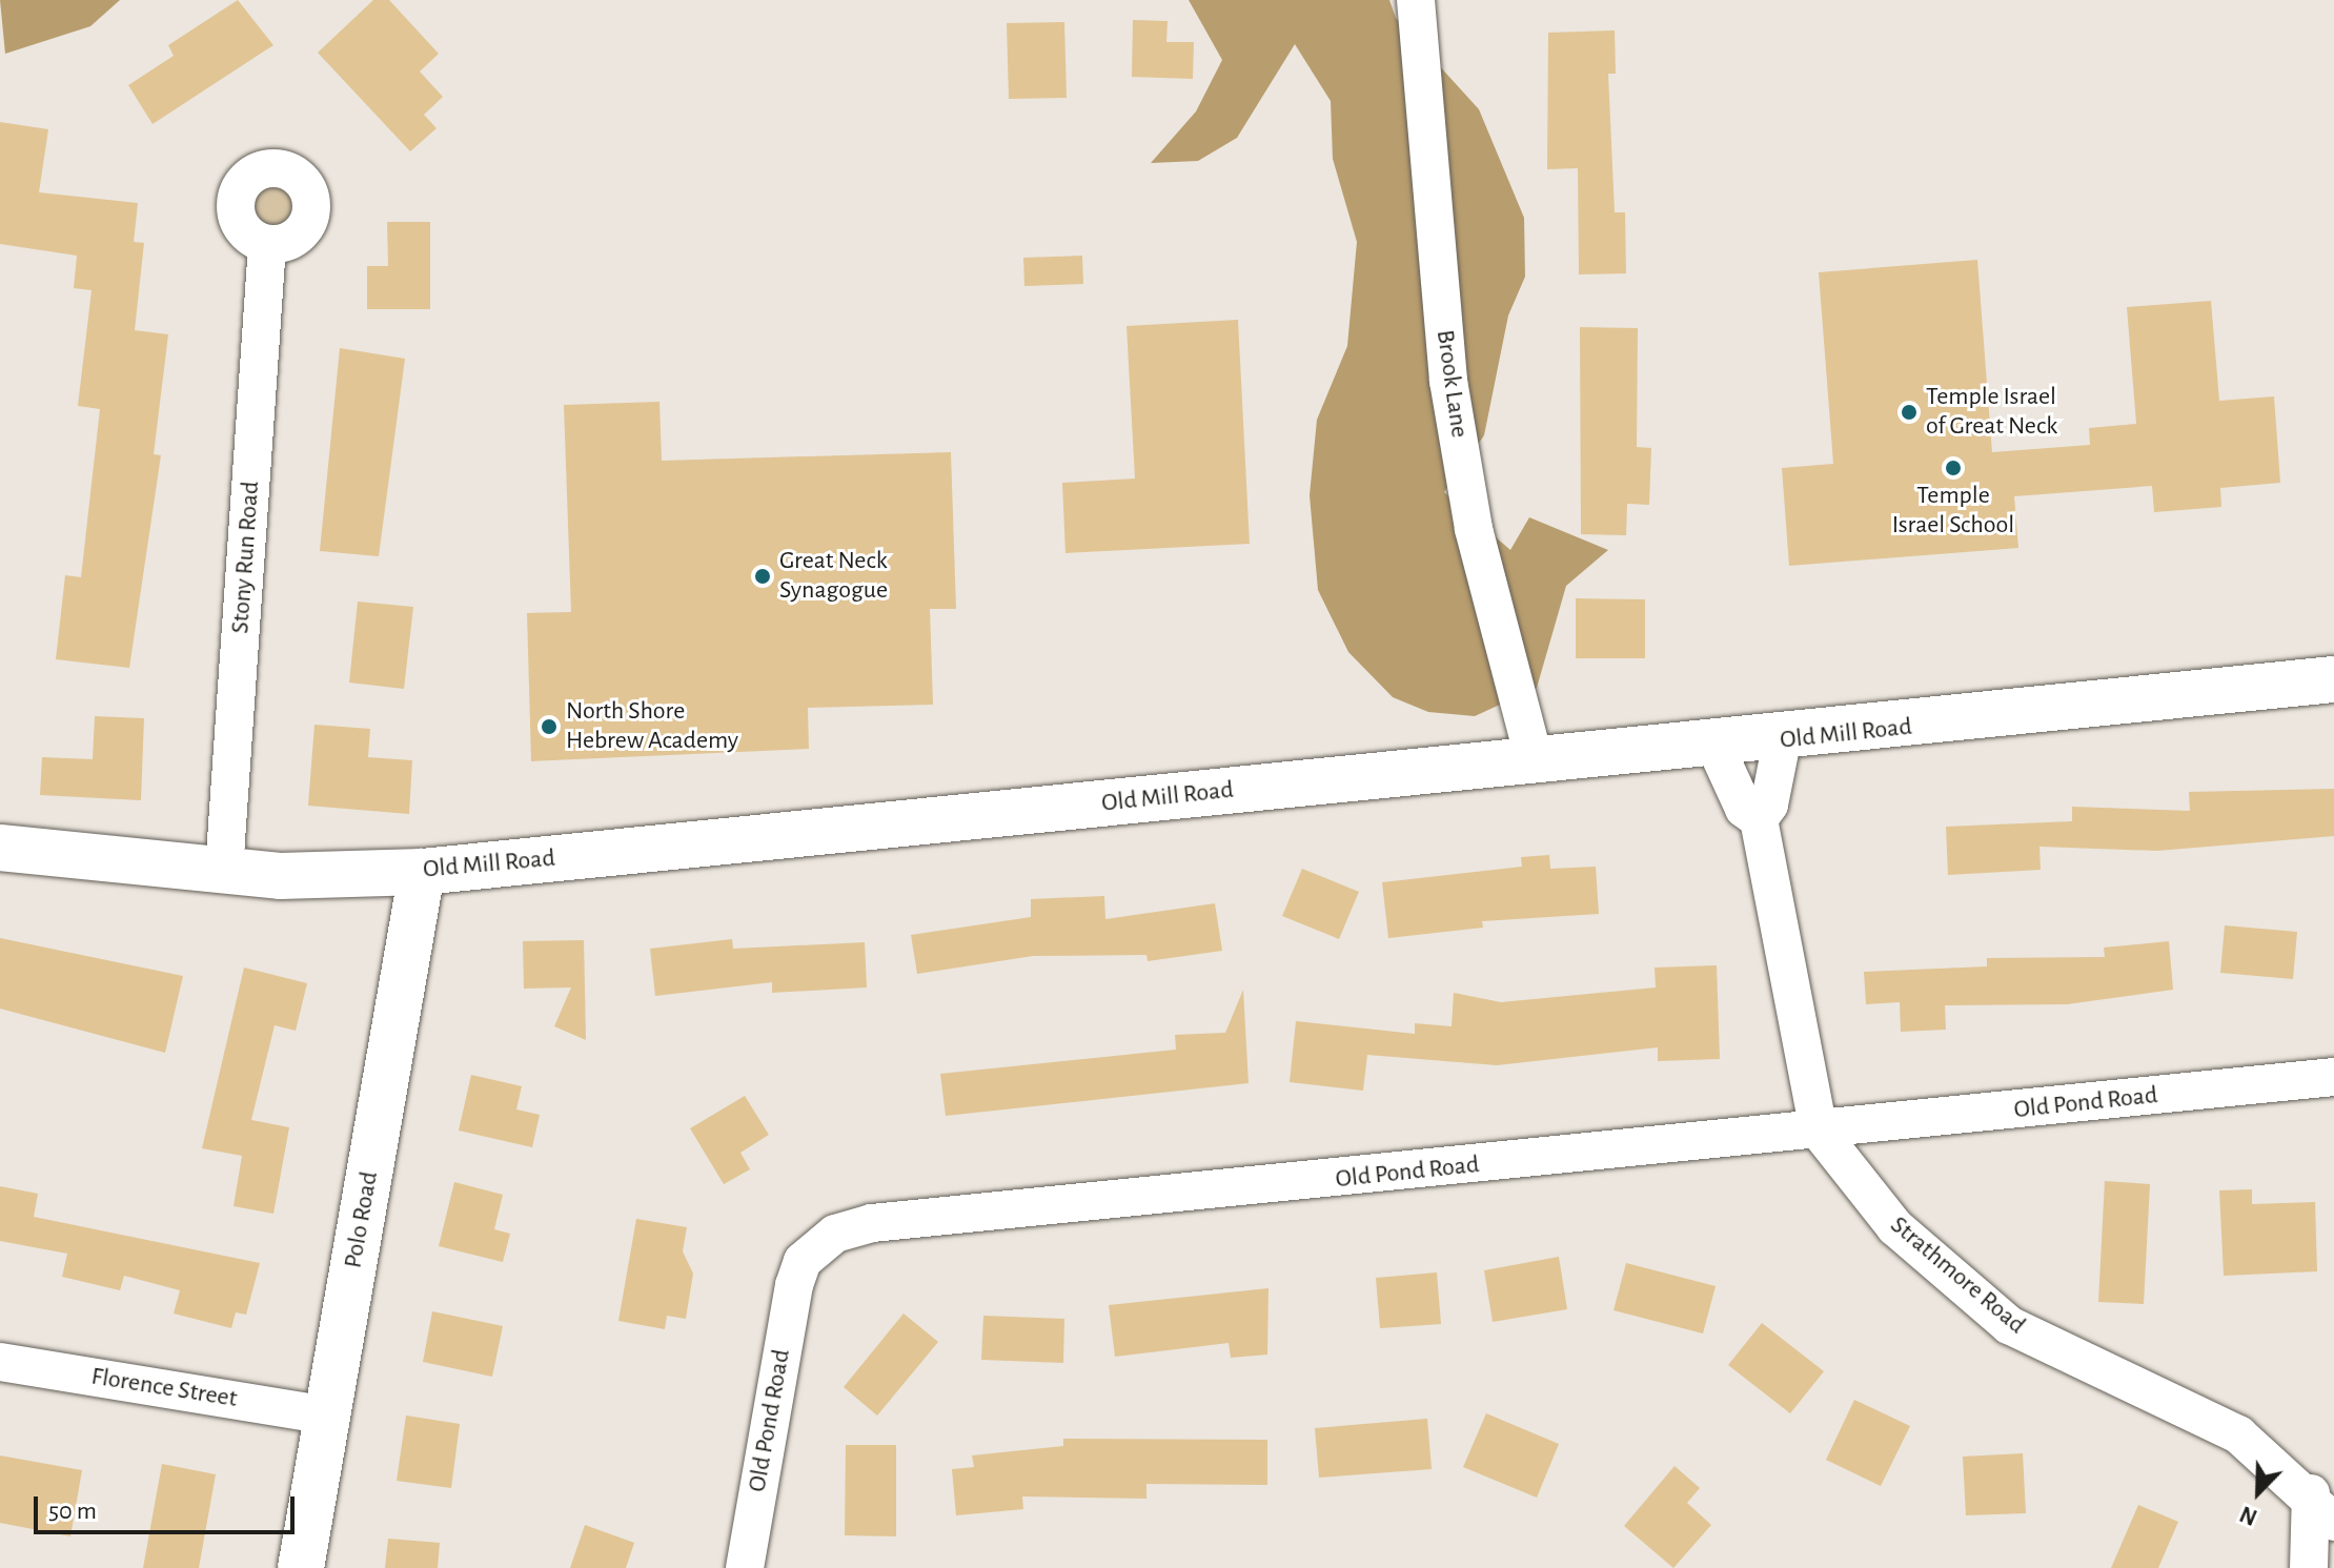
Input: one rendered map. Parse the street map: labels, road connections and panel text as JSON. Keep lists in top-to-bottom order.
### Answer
{
  "streets": {
    "street": [
      "Brook Lane",
      "Stony Run Road",
      "Old Mill Road",
      "Old Pond Road",
      "Polo Road",
      "Strathmore Road",
      "Florence Street"
    ]
  },
  "crossings": [
    ["Brook Lane", "Old Mill Road"],
    ["Stony Run Road", "Old Mill Road"],
    ["Old Mill Road", "Polo Road"],
    ["Old Mill Road", "Strathmore Road"],
    ["Old Pond Road", "Strathmore Road"],
    ["Polo Road", "Florence Street"]
  ],
  "places": [
    "Temple Israel of Great Neck",
    "Temple Israel School",
    "Great Neck Synagogue",
    "North Shore Hebrew Academy"
  ],
  "scale_bar": "50 m",
  "north": "bottom left"
}
